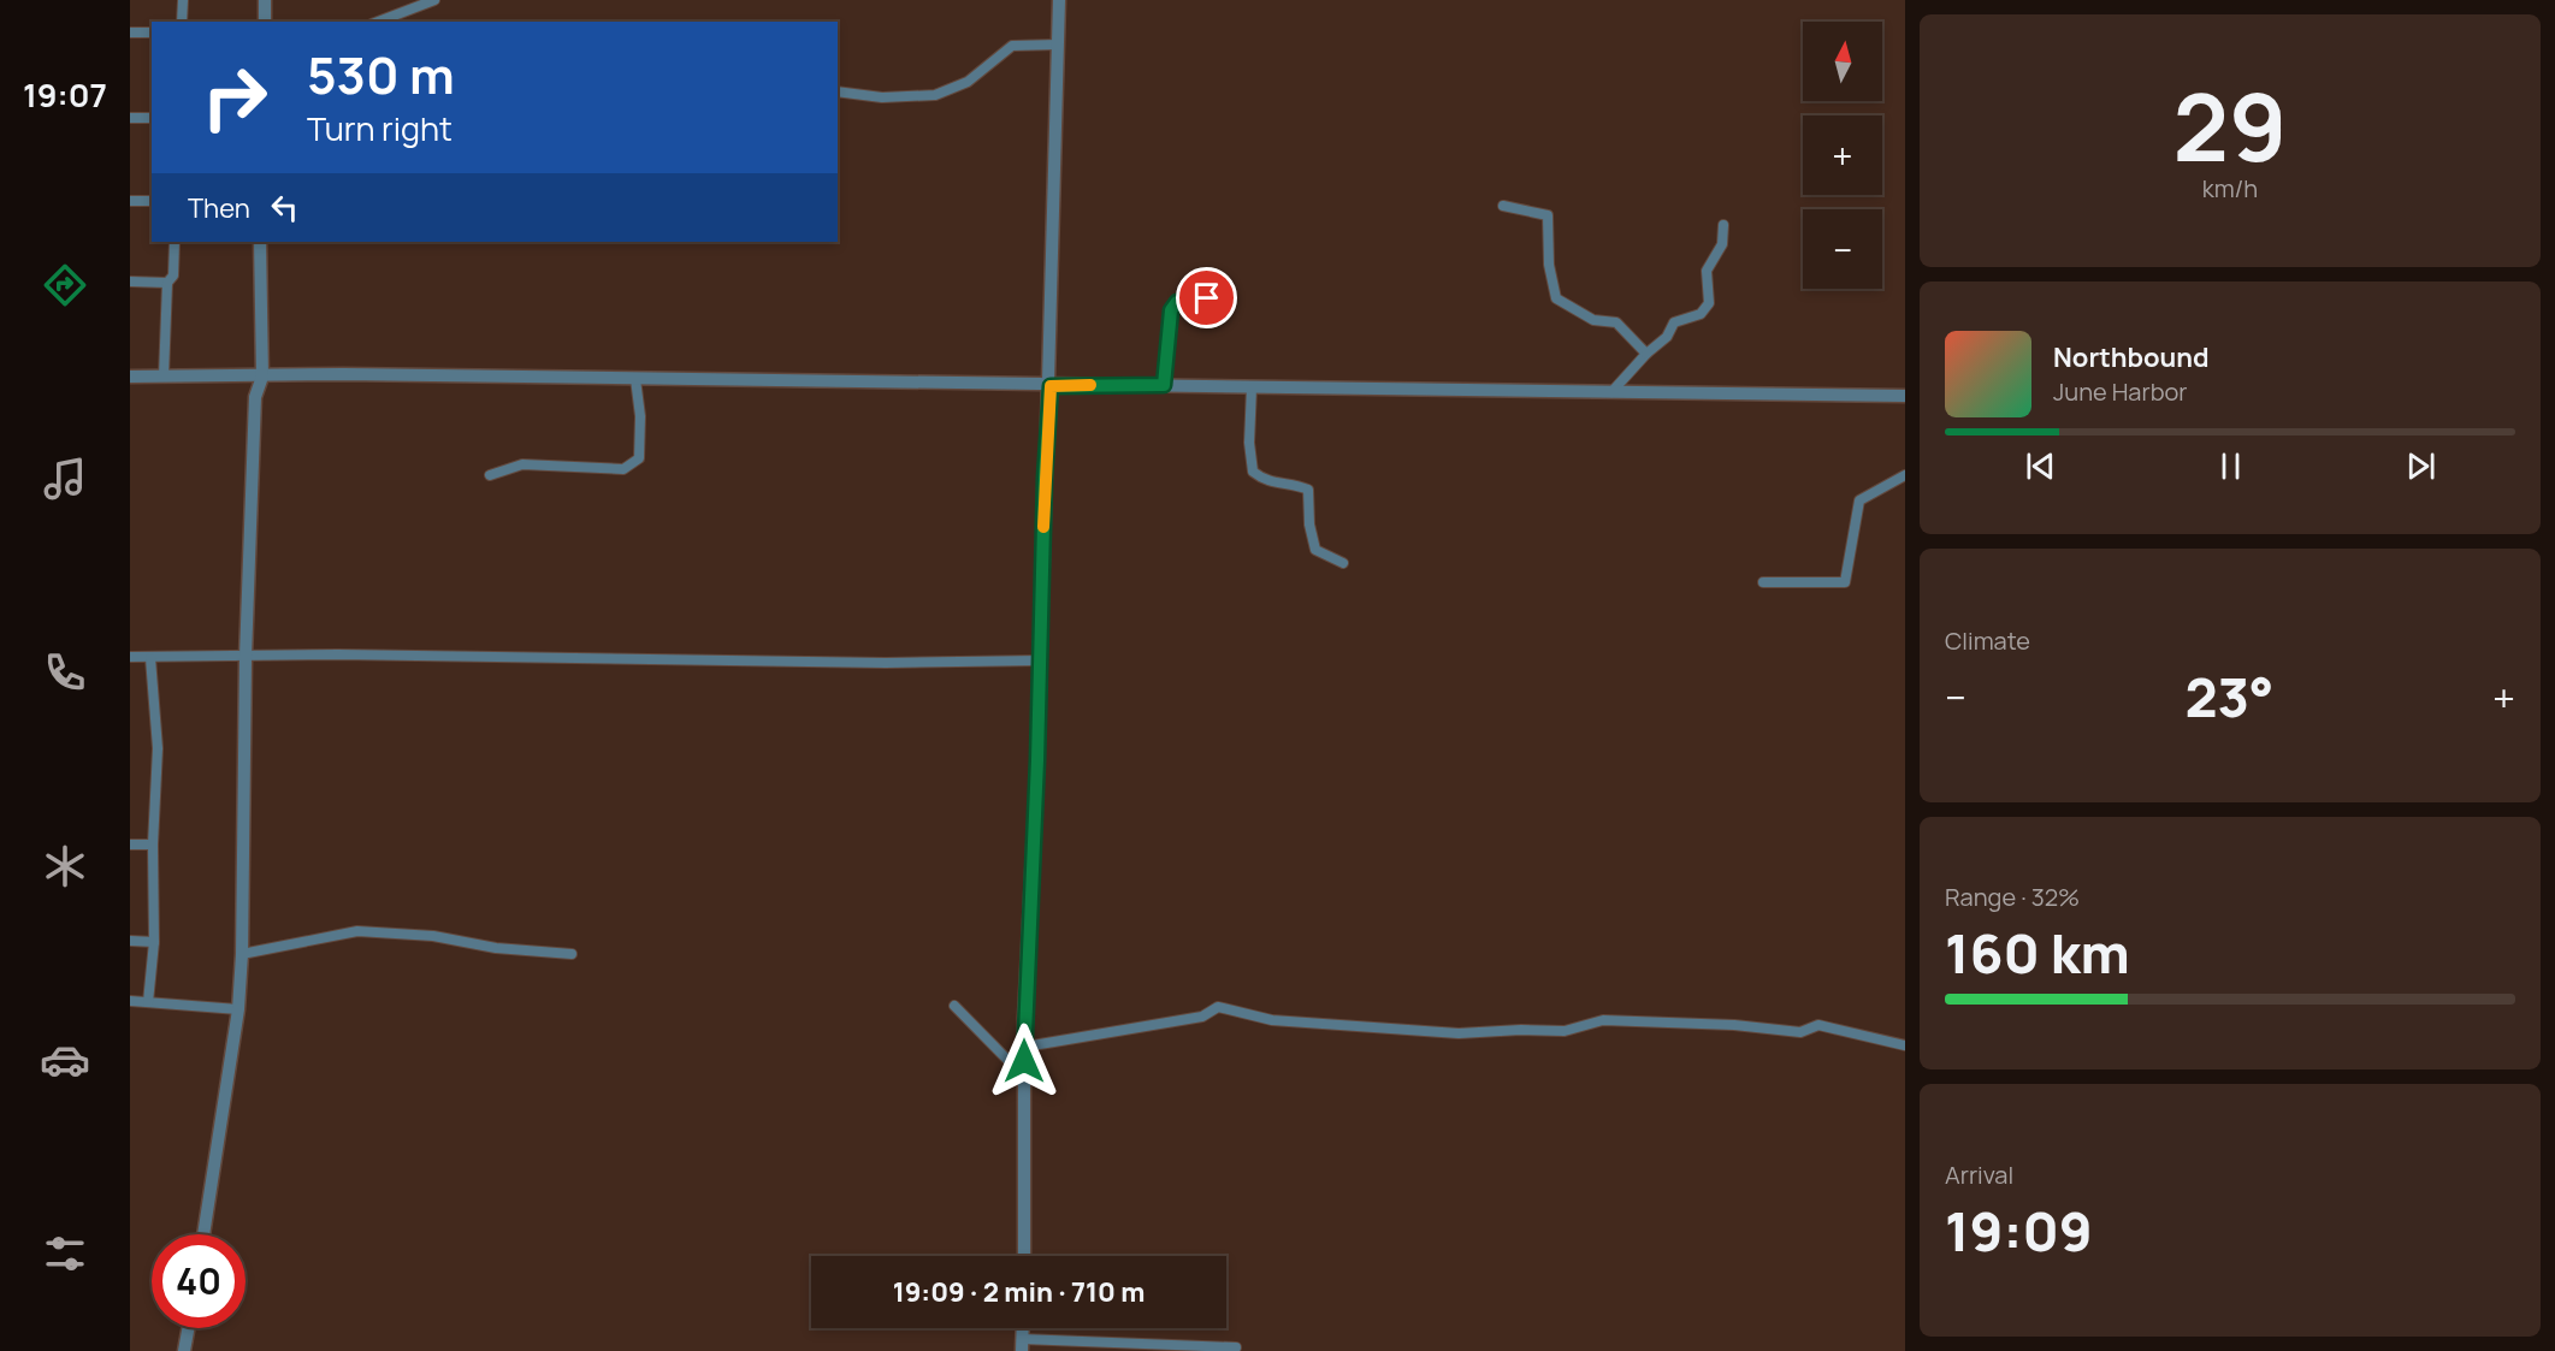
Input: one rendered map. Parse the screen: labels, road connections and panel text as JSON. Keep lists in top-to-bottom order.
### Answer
{
  "north": "top",
  "page": {
    "tabs": "19:07",
    "tile": [
      ["29", "km/h"],
      "Climate",
      ["Range · 32%", "160 km"],
      ["Arrival", "19:09"]
    ],
    "map_buttons": ["+", "−"],
    "turn": ["530 m", "Turn right"],
    "then": "Then",
    "song": ["Northbound", "June Harbor"],
    "heat": ["−", "23°", "+"],
    "limit": "40",
    "trip": "19:09 · 2 min · 710 m"
  }
}
